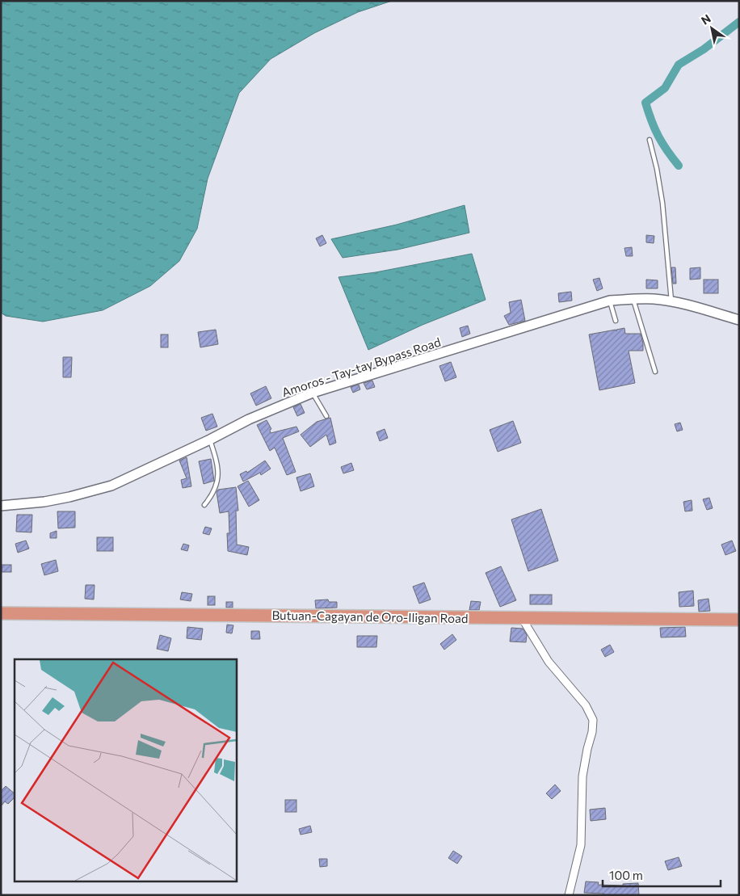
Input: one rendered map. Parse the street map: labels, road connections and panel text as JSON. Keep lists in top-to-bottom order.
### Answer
{
  "streets": {
    "highway": ["Butuan-Cagayan de Oro-Iligan Road"],
    "street": ["Amoros - Tay-tay Bypass Road"]
  },
  "scale_bar": "100 m",
  "north": "top left"
}
